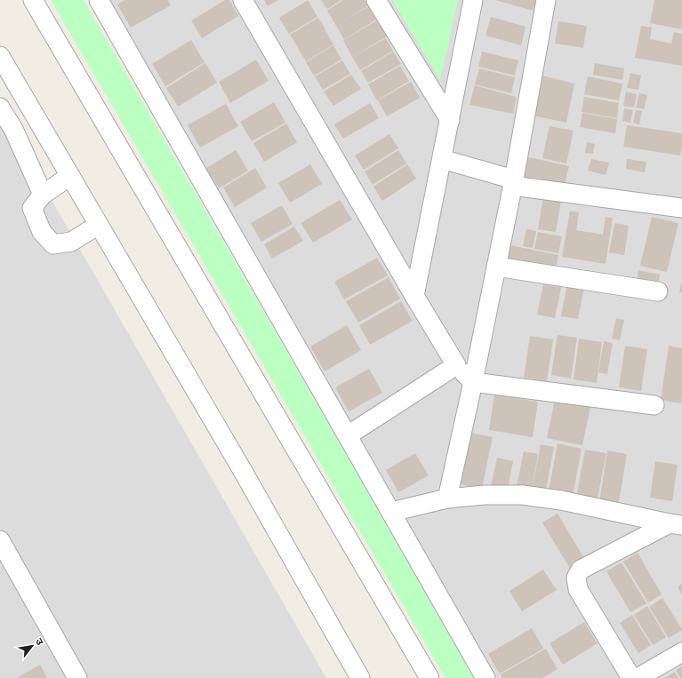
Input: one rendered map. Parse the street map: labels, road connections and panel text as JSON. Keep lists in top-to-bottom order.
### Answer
{
  "north": "top right"
}
